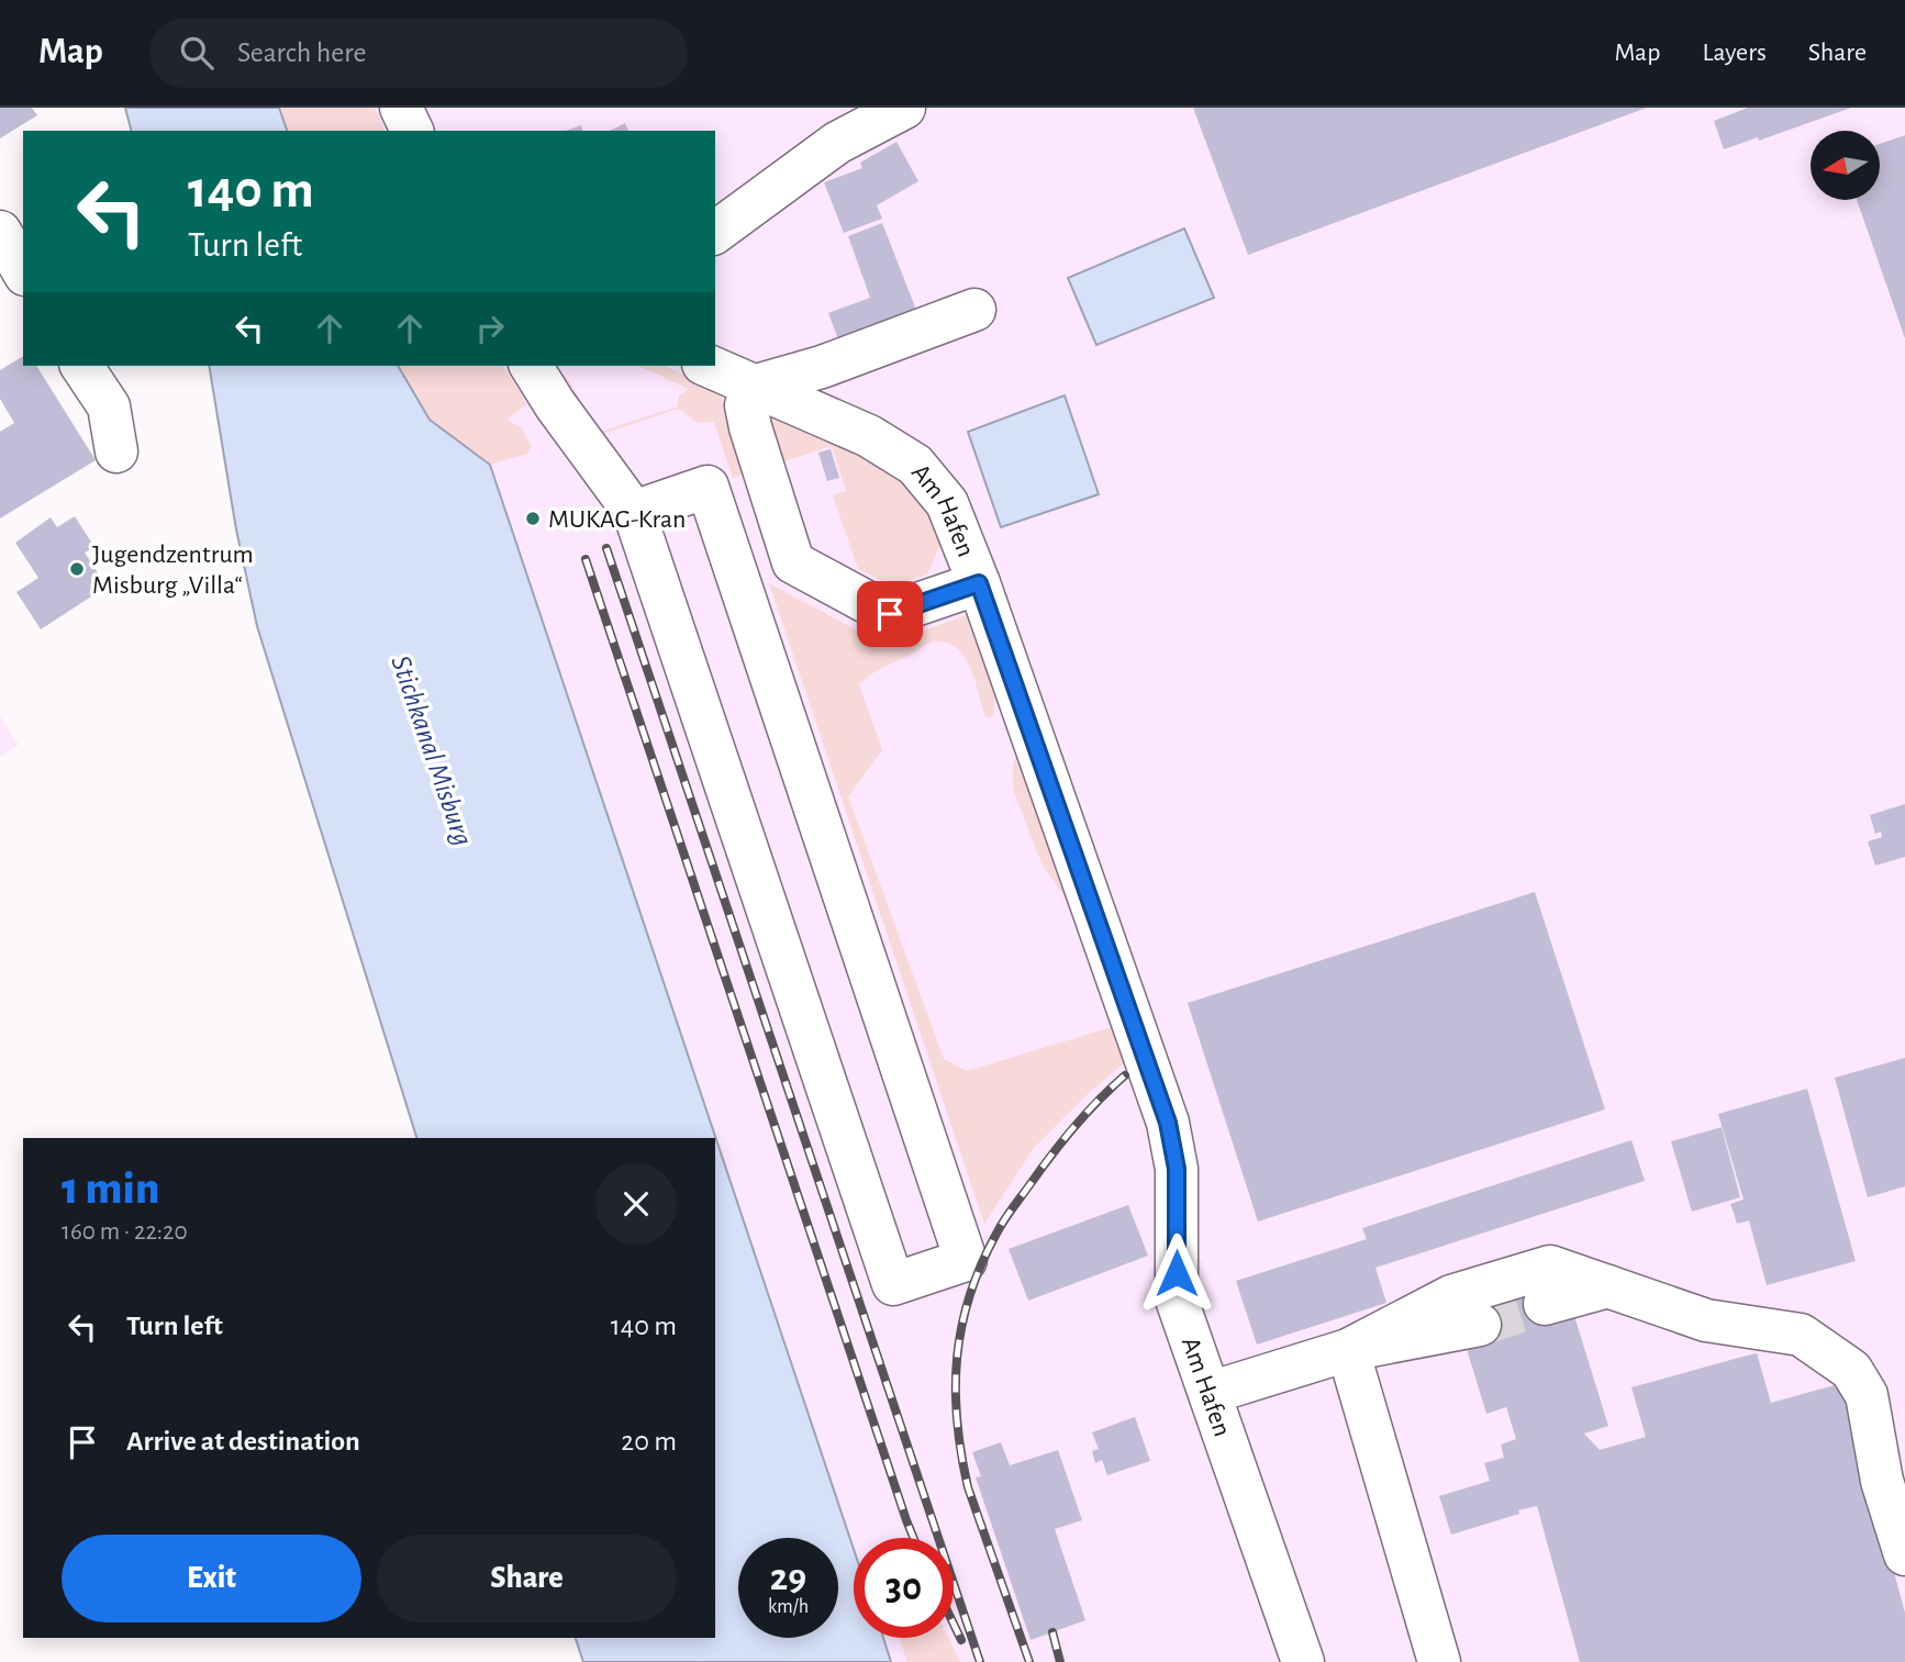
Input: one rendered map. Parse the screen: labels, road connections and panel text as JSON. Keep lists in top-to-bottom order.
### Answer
{
  "streets": {
    "street": ["Am Hafen"]
  },
  "water": ["Stichkanal Misburg"],
  "places": ["MUKAG-Kran", "Jugendzentrum Misburg „Villa“"],
  "north": "left",
  "page": {
    "header": "Map",
    "search": "Search here",
    "nav": ["Map", "Layers", "Share"],
    "turn": ["140 m", "Turn left"],
    "heading": ["1 min", "160 m · 22:20"],
    "list": [
      {
        "name": "Turn left",
        "value": "140 m"
      },
      {
        "name": "Arrive at destination",
        "value": "20 m"
      }
    ],
    "buttons": ["Exit", "Share"],
    "speed": "29 km/h",
    "limit": "30"
  }
}
